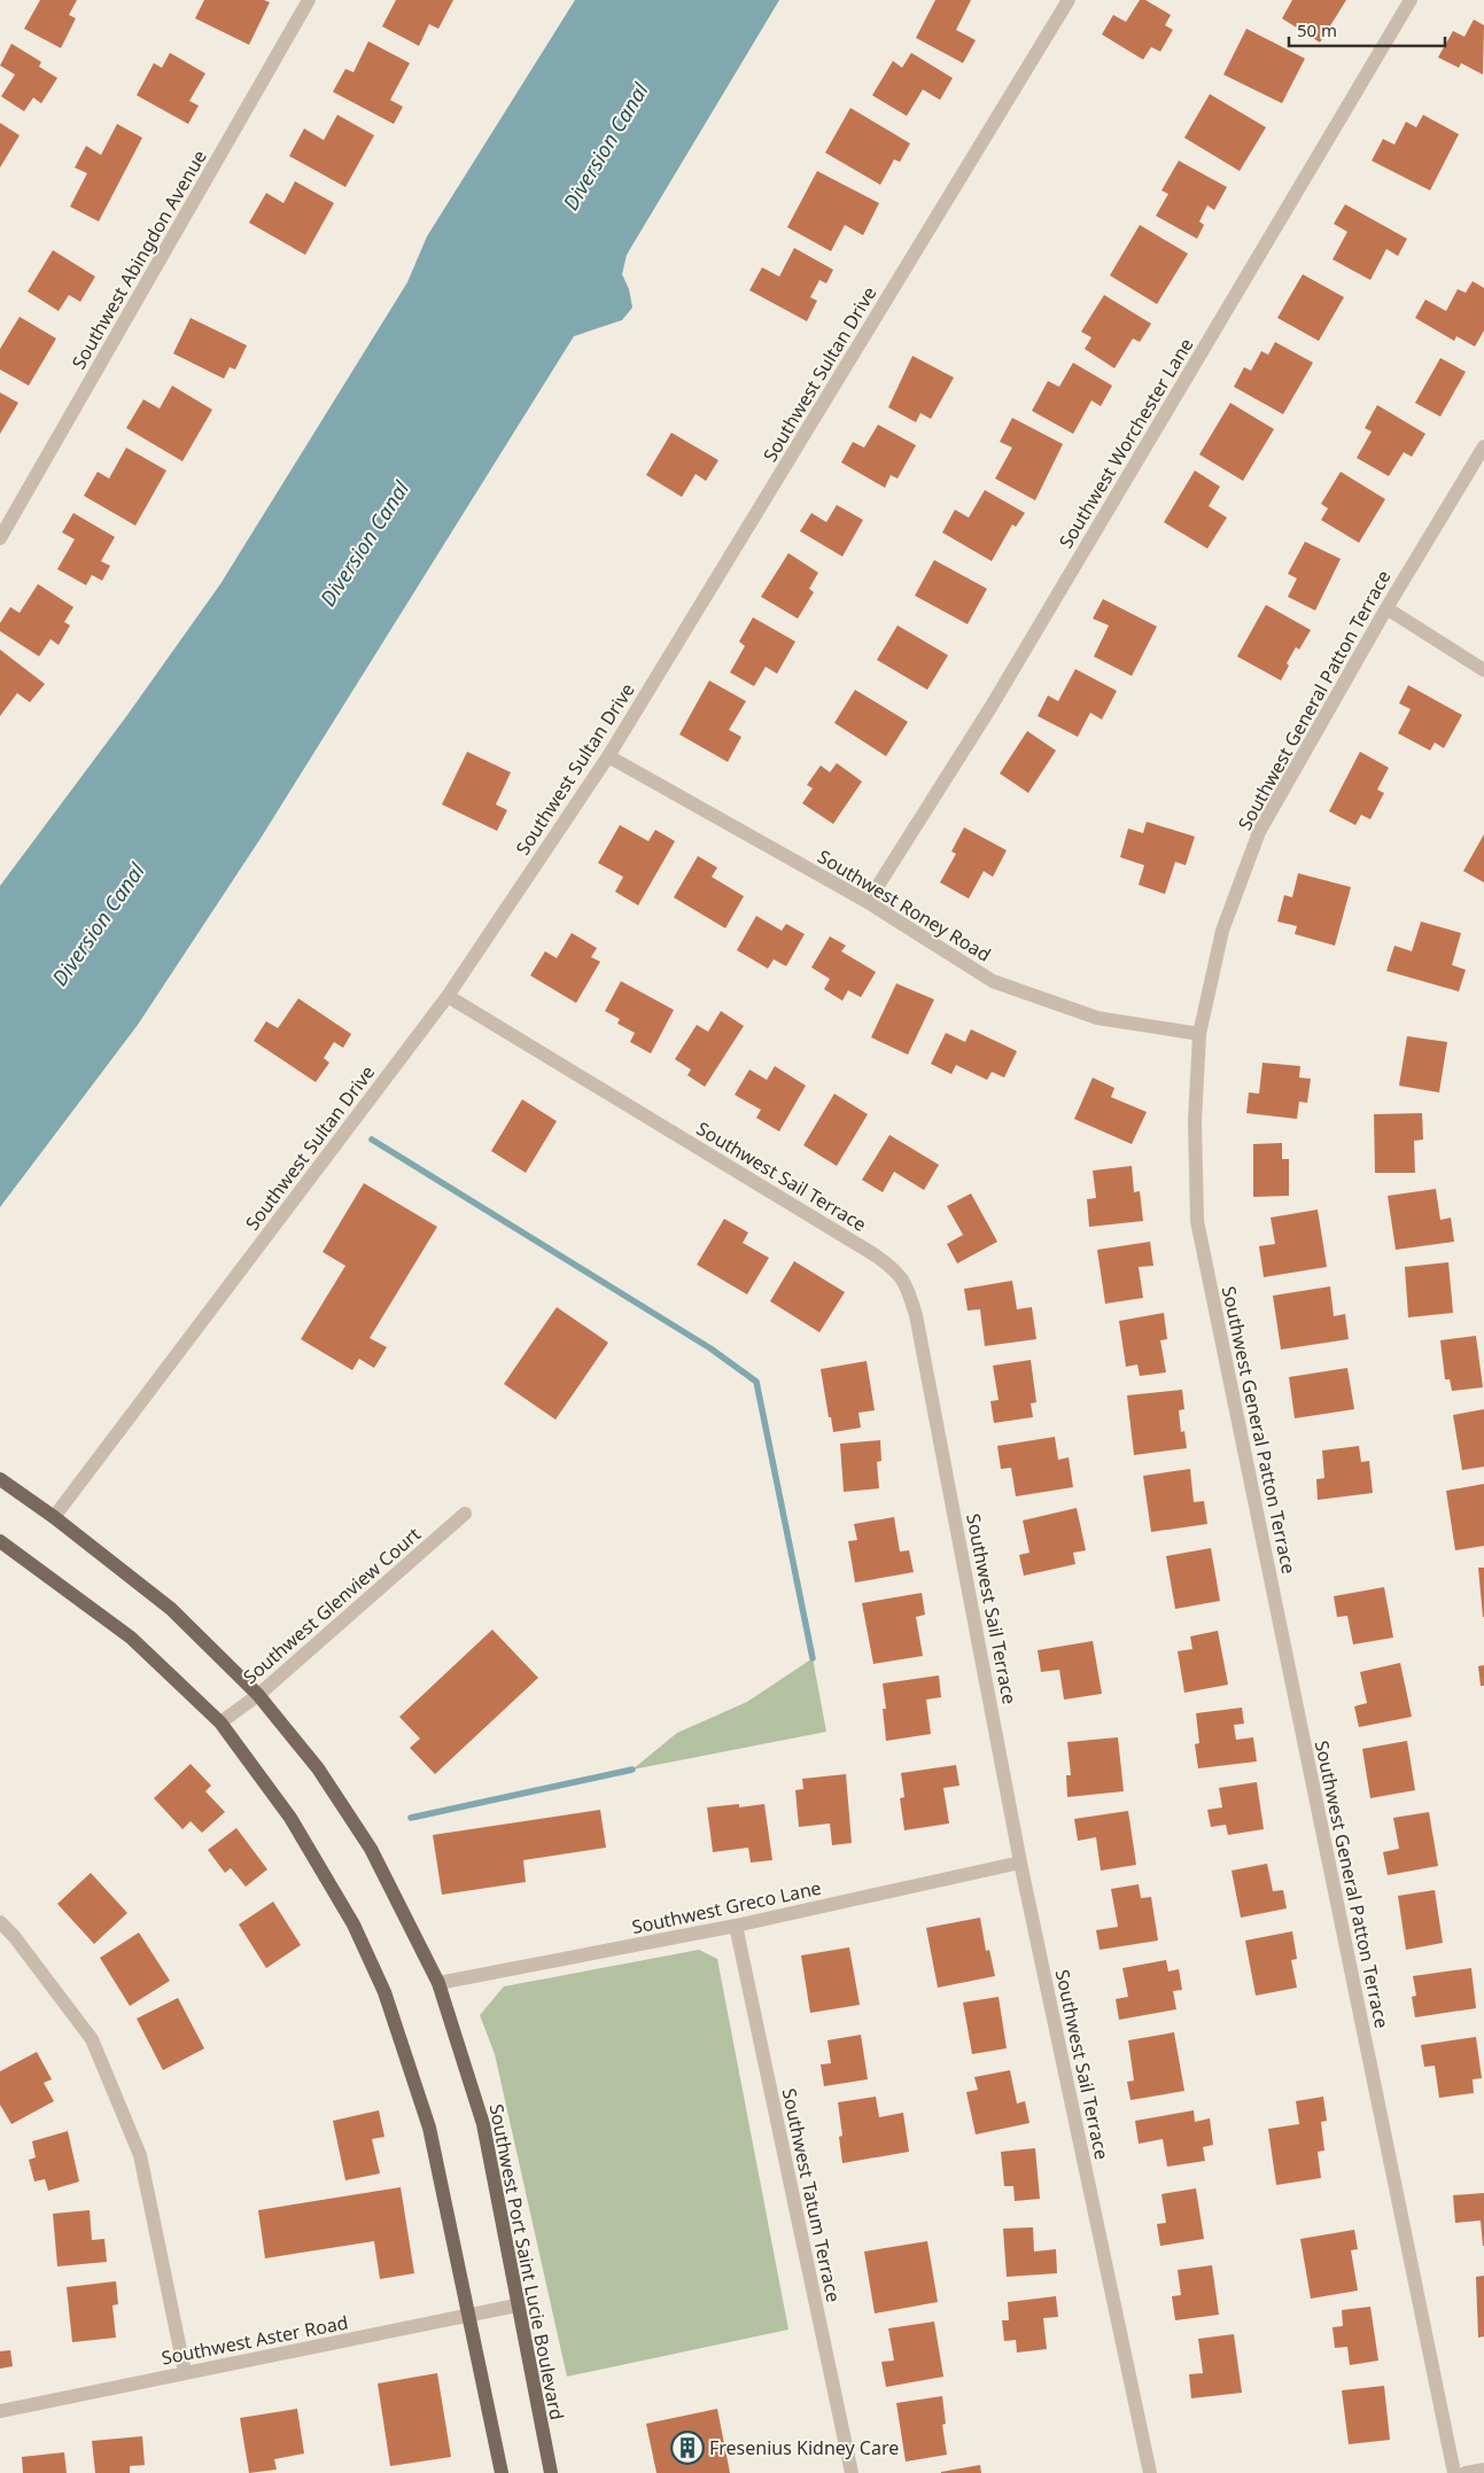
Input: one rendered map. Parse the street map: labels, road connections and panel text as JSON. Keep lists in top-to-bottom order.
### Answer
{
  "streets": {
    "main road": ["Southwest Port Saint Lucie Boulevard"],
    "street": [
      "Southwest Abingdon Avenue",
      "Southwest Sultan Drive",
      "Southwest Worchester Lane",
      "Southwest General Patton Terrace",
      "Southwest Roney Road",
      "Southwest Sail Terrace",
      "Southwest Glenview Court",
      "Southwest Greco Lane",
      "Southwest Tatum Terrace",
      "Southwest Aster Road"
    ]
  },
  "crossings": [
    ["Southwest Sultan Drive", "Southwest Roney Road"],
    ["Southwest Sultan Drive", "Southwest Sail Terrace"],
    ["Southwest Sultan Drive", "Southwest Port Saint Lucie Boulevard"],
    ["Southwest Worchester Lane", "Southwest Roney Road"],
    ["Southwest General Patton Terrace", "Southwest Roney Road"],
    ["Southwest Sail Terrace", "Southwest Greco Lane"],
    ["Southwest Glenview Court", "Southwest Port Saint Lucie Boulevard"],
    ["Southwest Greco Lane", "Southwest Tatum Terrace"],
    ["Southwest Greco Lane", "Southwest Port Saint Lucie Boulevard"],
    ["Southwest Port Saint Lucie Boulevard", "Southwest Aster Road"]
  ],
  "water": ["Diversion Canal"],
  "places": {
    "building": ["Fresenius Kidney Care"]
  },
  "scale_bar": "50 m"
}
